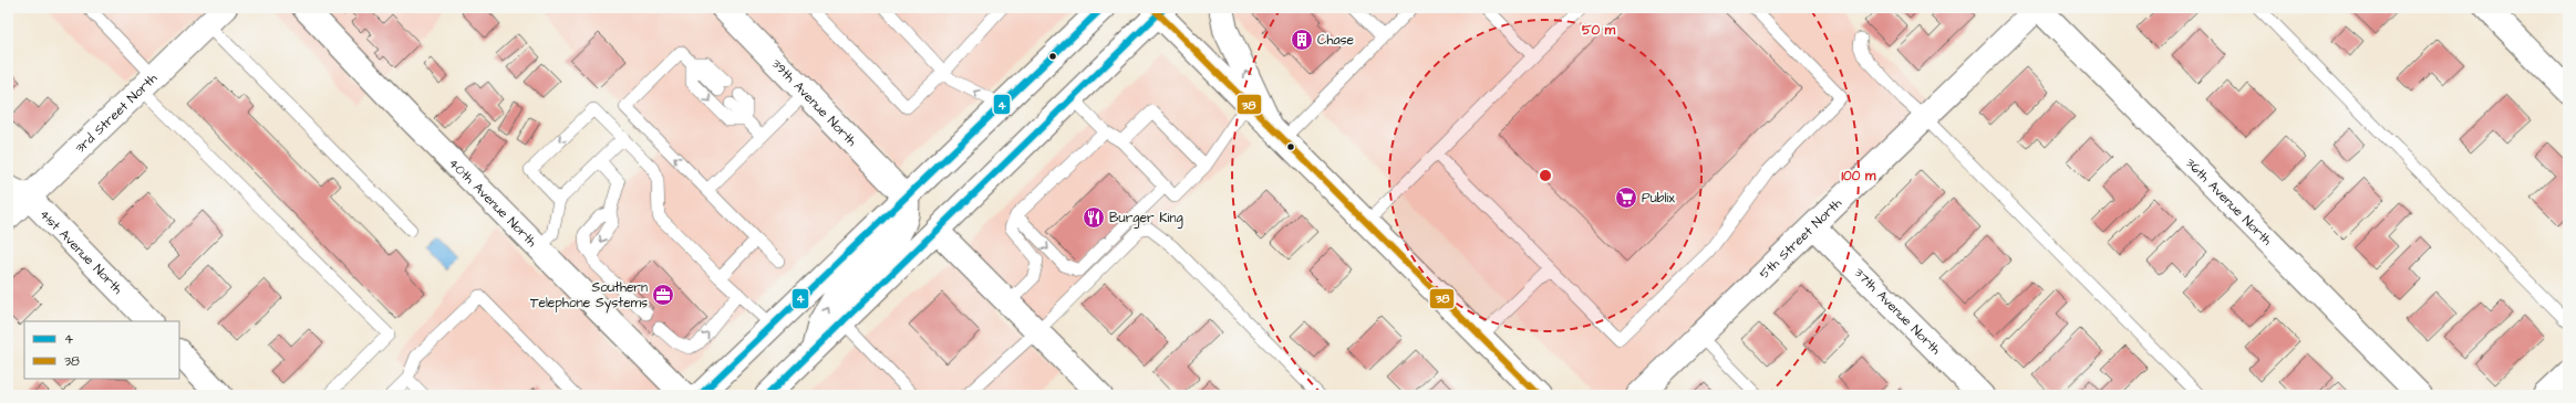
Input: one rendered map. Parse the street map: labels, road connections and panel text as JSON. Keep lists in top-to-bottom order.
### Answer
{
  "streets": {
    "street": [
      "39th Avenue North",
      "3rd Street North",
      "36th Avenue North",
      "40th Avenue North",
      "5th Street North",
      "41st Avenue North",
      "37th Avenue North"
    ]
  },
  "crossings": [
    ["3rd Street North", "41st Avenue North"],
    ["36th Avenue North", "5th Street North"],
    ["5th Street North", "37th Avenue North"]
  ],
  "places": {
    "building": ["Chase"],
    "supermarket": ["Publix"],
    "restaurant": ["Burger King"],
    "office": ["Southern Telephone Systems"]
  },
  "lines": ["transit line 4", "transit line 38"],
  "legend": ["4", "38"],
  "rings": ["50 m", "100 m"]
}
